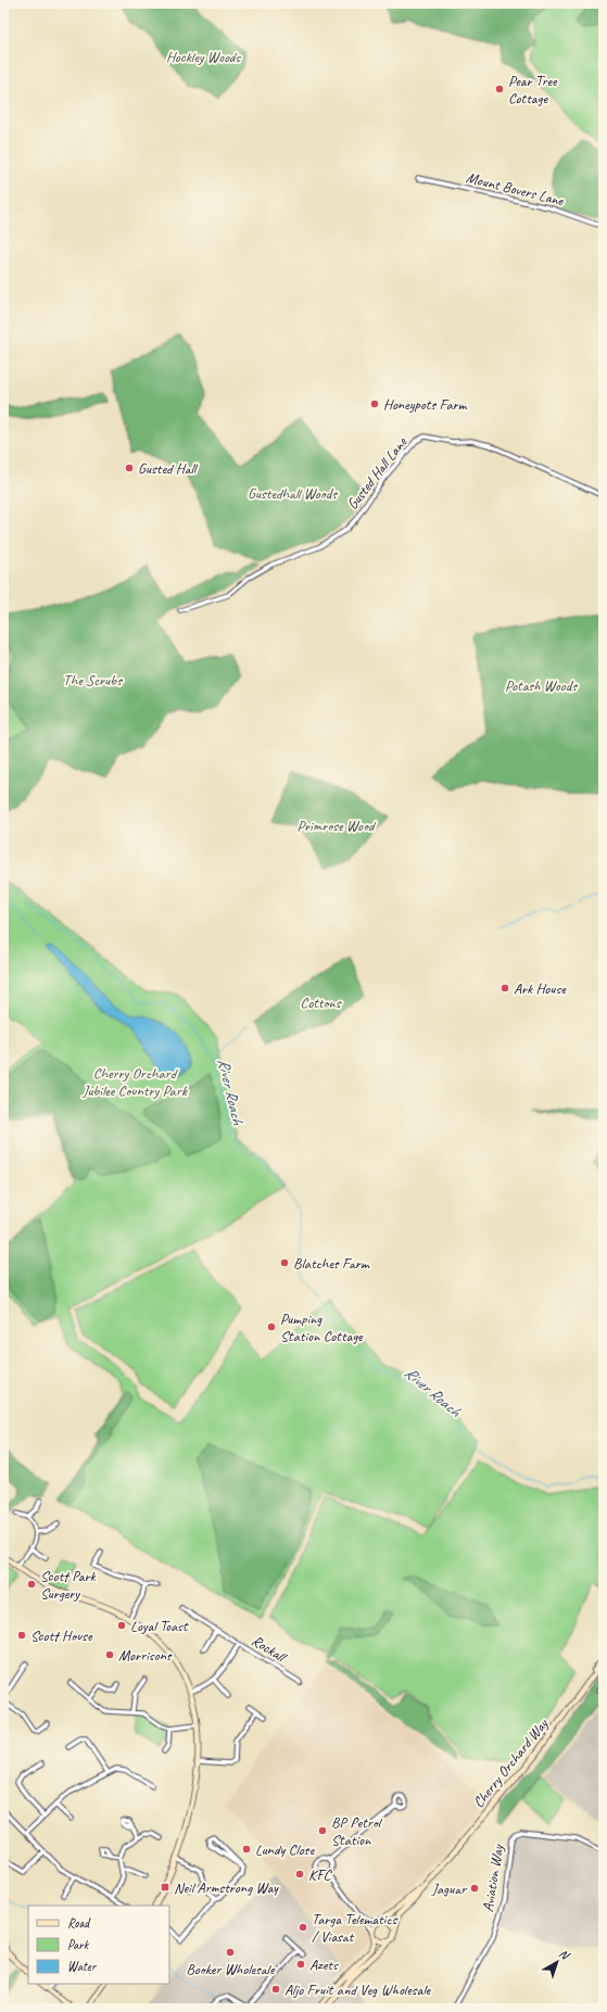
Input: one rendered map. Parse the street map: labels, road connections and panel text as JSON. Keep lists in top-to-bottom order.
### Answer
{
  "streets": {
    "main road": ["Cherry Orchard Way"],
    "street": [
      "Mount Bovers Lane",
      "Gusted Hall Lane",
      "Rockall",
      "Aviation Way"
    ]
  },
  "water": ["River Roach"],
  "parks": [
    "Hockley Woods",
    "Gustedhall Woods",
    "The Scrubs",
    "Potash Woods",
    "Primrose Wood",
    "Cottons",
    "Cherry Orchard Jubilee Country Park"
  ],
  "places": {
    "other": [
      "Pear Tree Cottage",
      "Honeypots Farm",
      "Gusted Hall",
      "Ark House",
      "Blatches Farm",
      "Pumping Station Cottage",
      "Scott Park Surgery",
      "Loyal Toast",
      "Scott House",
      "Morrisons",
      "BP Petrol Station",
      "Lundy Close",
      "KFC",
      "Jaguar",
      "Targa Telematics / Viasat",
      "Booker Wholesale",
      "Azets",
      "Aljo Fruit and Veg Wholesale"
    ],
    "transit": ["Neil Armstrong Way"]
  },
  "legend": ["Road", "Park", "Water"],
  "north": "top right"
}
